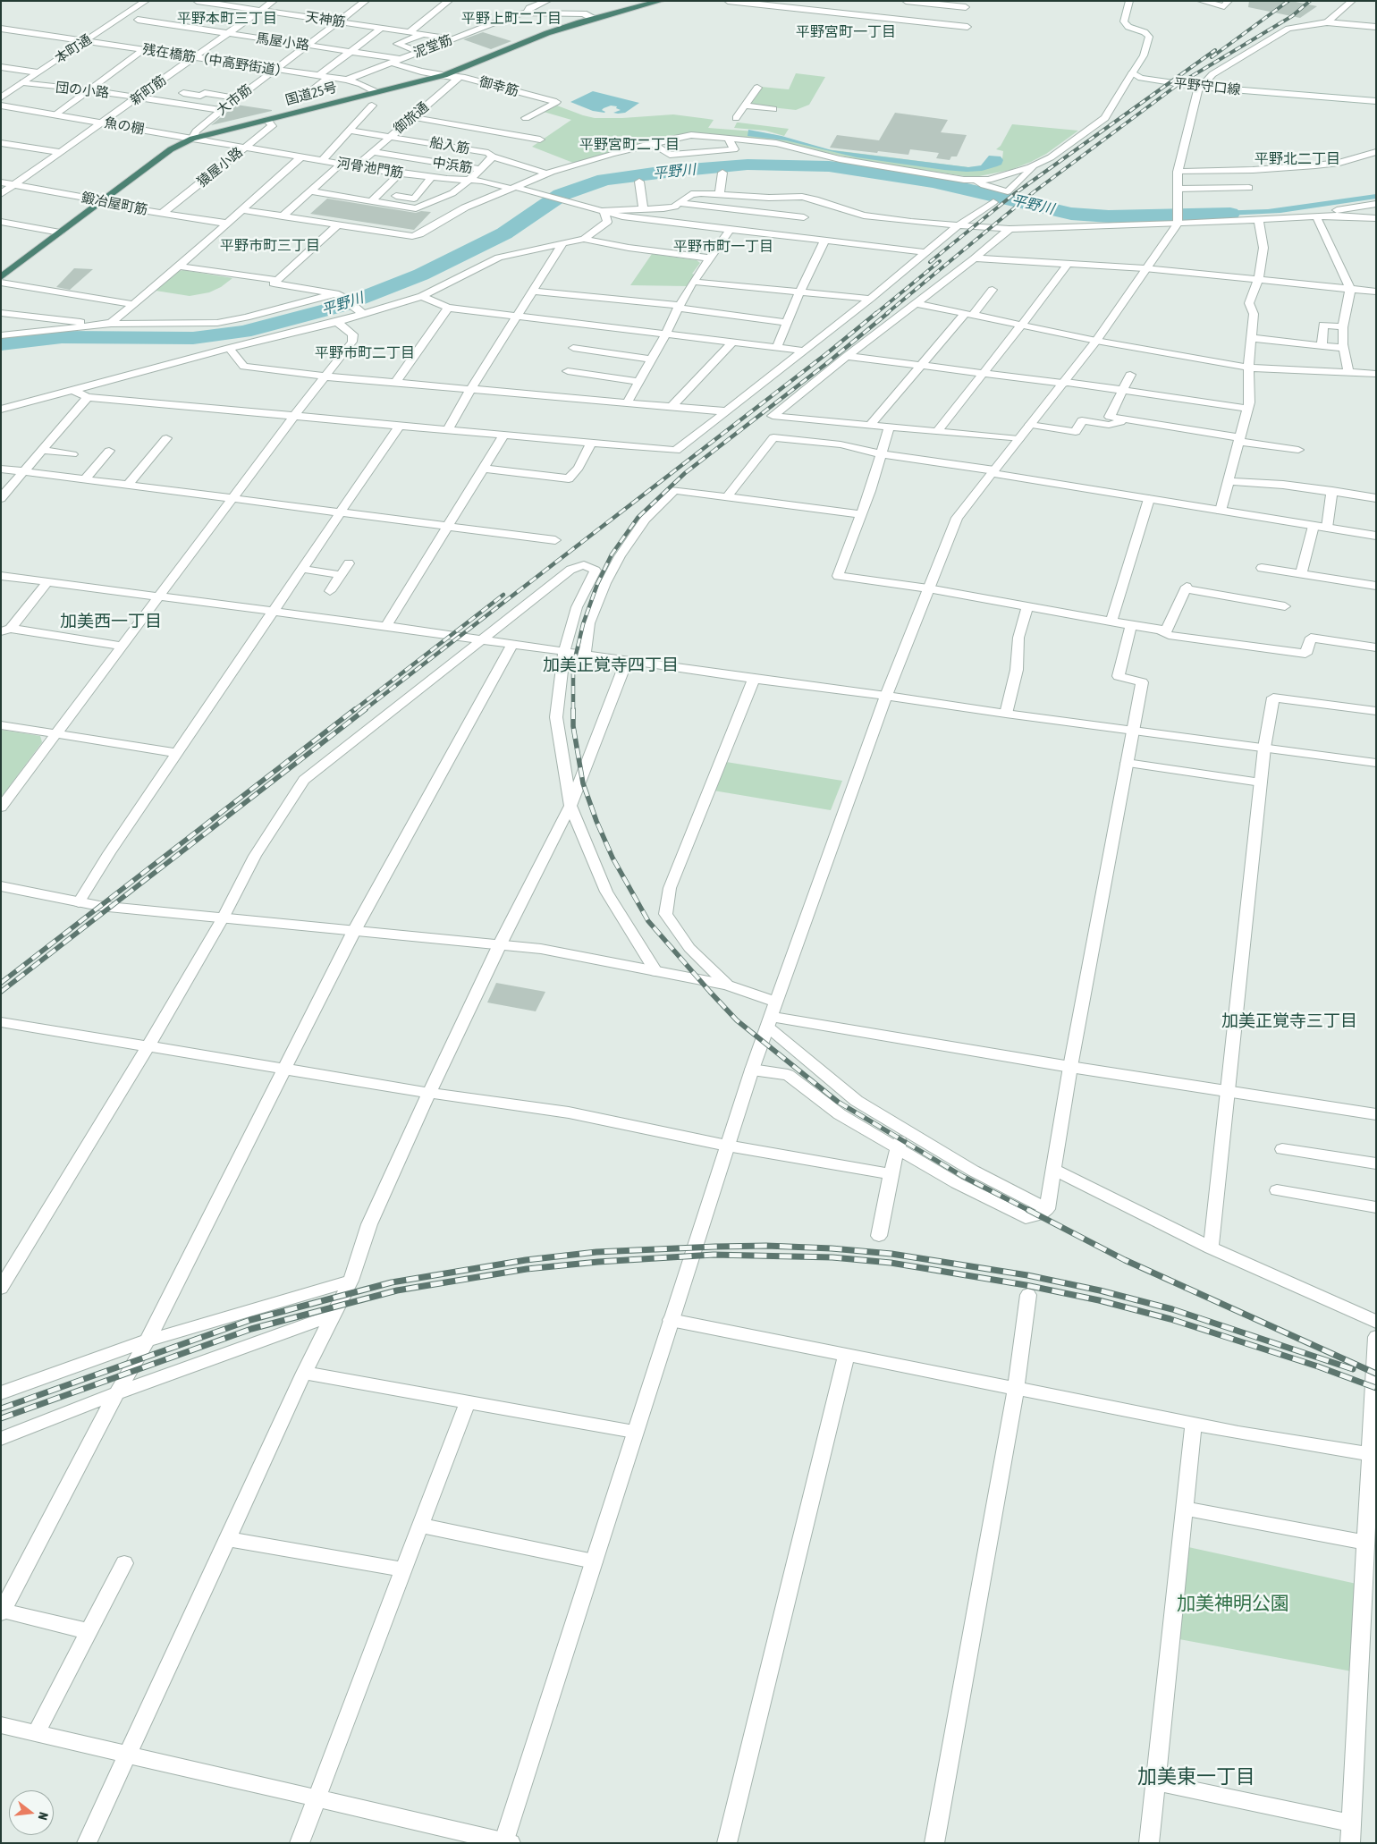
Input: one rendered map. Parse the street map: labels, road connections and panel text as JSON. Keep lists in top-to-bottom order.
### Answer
{
  "streets": {
    "highway": ["国道25号"],
    "street": [
      "天神筋",
      "馬屋小路",
      "泥堂筋",
      "本町通",
      "残在橋筋（中高野街道）",
      "御幸筋",
      "平野守口線",
      "団の小路",
      "新町筋",
      "大市筋",
      "御旅通",
      "魚の棚",
      "船入筋",
      "中浜筋",
      "猿屋小路",
      "河骨池門筋",
      "鍛冶屋町筋"
    ]
  },
  "crossings": [
    ["天神筋", "泥堂筋"],
    ["天神筋", "新町筋"],
    ["天神筋", "大市筋"],
    ["馬屋小路", "泥堂筋"],
    ["馬屋小路", "新町筋"],
    ["馬屋小路", "大市筋"],
    ["泥堂筋", "残在橋筋（中高野街道）"],
    ["泥堂筋", "御幸筋"],
    ["本町通", "残在橋筋（中高野街道）"],
    ["本町通", "団の小路"],
    ["残在橋筋（中高野街道）", "新町筋"],
    ["残在橋筋（中高野街道）", "大市筋"],
    ["御幸筋", "国道25号"],
    ["御幸筋", "御旅通"],
    ["団の小路", "新町筋"],
    ["団の小路", "大市筋"],
    ["新町筋", "魚の棚"],
    ["新町筋", "鍛冶屋町筋"],
    ["国道25号", "大市筋"],
    ["国道25号", "御旅通"],
    ["国道25号", "魚の棚"],
    ["国道25号", "猿屋小路"],
    ["国道25号", "河骨池門筋"],
    ["国道25号", "鍛冶屋町筋"],
    ["大市筋", "魚の棚"],
    ["大市筋", "河骨池門筋"],
    ["御旅通", "船入筋"],
    ["御旅通", "中浜筋"],
    ["御旅通", "河骨池門筋"],
    ["魚の棚", "河骨池門筋"],
    ["猿屋小路", "河骨池門筋"],
    ["猿屋小路", "鍛冶屋町筋"]
  ],
  "districts": [
    "平野本町三丁目",
    "平野上町二丁目",
    "平野宮町一丁目",
    "平野宮町二丁目",
    "平野北二丁目",
    "平野市町三丁目",
    "平野市町一丁目",
    "平野市町二丁目",
    "加美西一丁目",
    "加美正覚寺四丁目",
    "加美正覚寺三丁目",
    "加美東一丁目"
  ],
  "water": ["平野川"],
  "parks": ["加美神明公園"],
  "north": "right"
}
